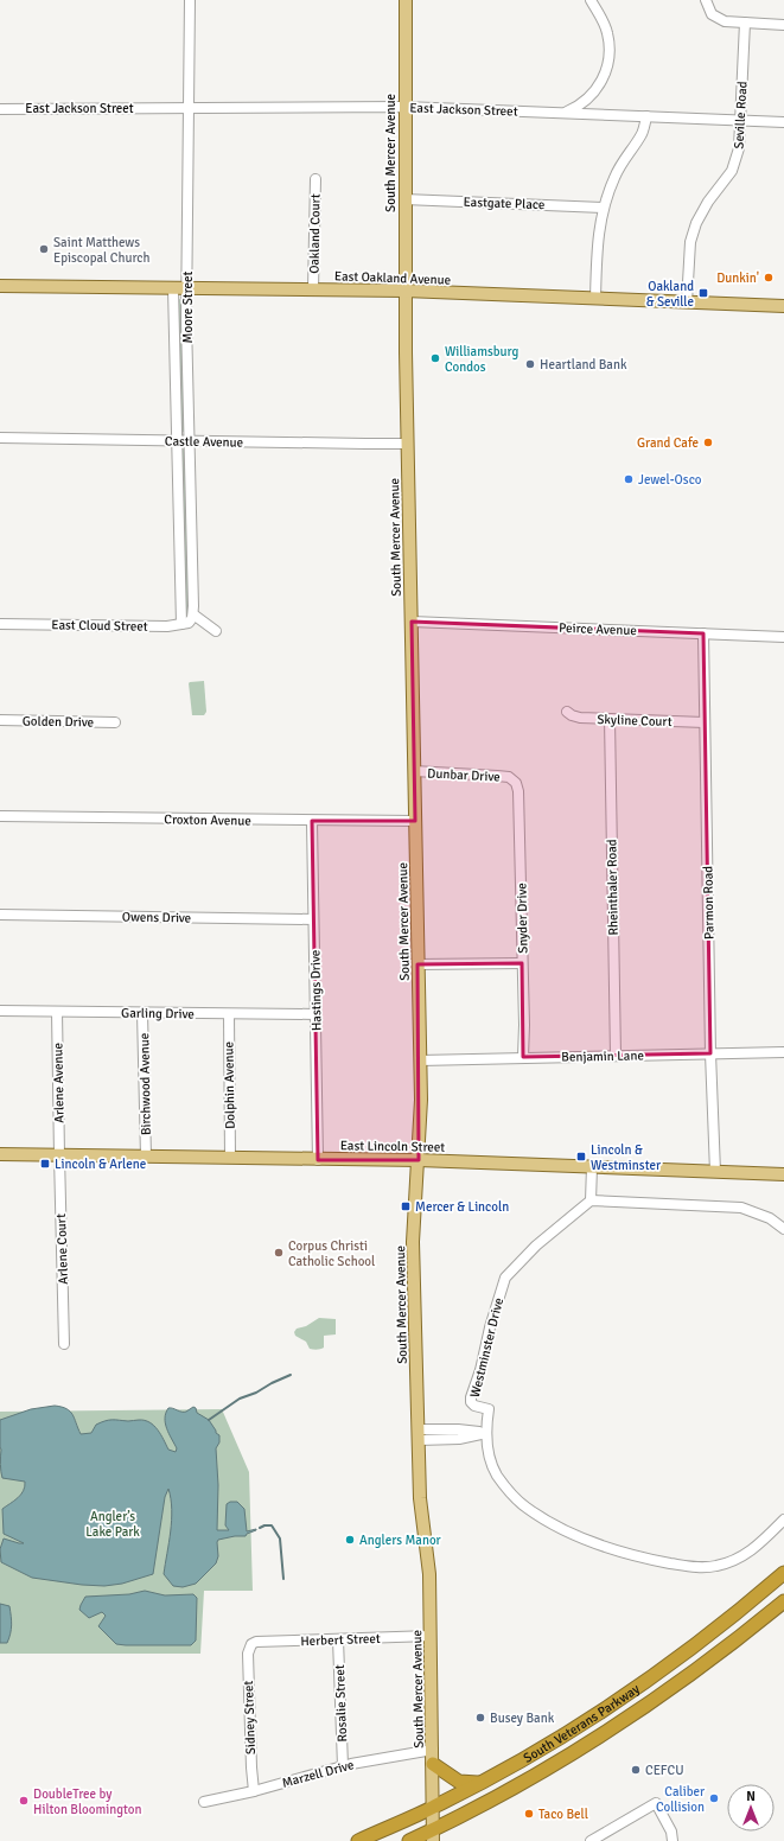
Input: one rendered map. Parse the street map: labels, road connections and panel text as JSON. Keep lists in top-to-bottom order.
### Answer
{
  "streets": {
    "highway": ["South Veterans Parkway"],
    "main road": ["South Mercer Avenue", "East Oakland Avenue", "East Lincoln Street"],
    "street": [
      "East Jackson Street",
      "Seville Road",
      "Eastgate Place",
      "Oakland Court",
      "Moore Street",
      "Castle Avenue",
      "East Cloud Street",
      "Peirce Avenue",
      "Skyline Court",
      "Golden Drive",
      "Dunbar Drive",
      "Croxton Avenue",
      "Rheinthaler Road",
      "Parmon Road",
      "Owens Drive",
      "Snyder Drive",
      "Hastings Drive",
      "Garling Drive",
      "Benjamin Lane",
      "Arlene Avenue",
      "Birchwood Avenue",
      "Dolphin Avenue",
      "Arlene Court",
      "Westminster Drive",
      "Herbert Street",
      "Rosalie Street",
      "Sidney Street",
      "Marzell Drive"
    ]
  },
  "crossings": [
    ["East Jackson Street", "Seville Road"],
    ["East Jackson Street", "South Mercer Avenue"],
    ["East Jackson Street", "Moore Street"],
    ["Seville Road", "East Oakland Avenue"],
    ["South Mercer Avenue", "Eastgate Place"],
    ["South Mercer Avenue", "East Oakland Avenue"],
    ["South Mercer Avenue", "Castle Avenue"],
    ["South Mercer Avenue", "Peirce Avenue"],
    ["South Mercer Avenue", "Dunbar Drive"],
    ["South Mercer Avenue", "Croxton Avenue"],
    ["South Mercer Avenue", "Benjamin Lane"],
    ["South Mercer Avenue", "East Lincoln Street"],
    ["South Mercer Avenue", "Herbert Street"],
    ["South Mercer Avenue", "South Veterans Parkway"],
    ["South Mercer Avenue", "Marzell Drive"],
    ["Oakland Court", "East Oakland Avenue"],
    ["East Oakland Avenue", "Moore Street"],
    ["Moore Street", "Castle Avenue"],
    ["Moore Street", "East Cloud Street"],
    ["Peirce Avenue", "Parmon Road"],
    ["Skyline Court", "Rheinthaler Road"],
    ["Skyline Court", "Parmon Road"],
    ["Dunbar Drive", "Snyder Drive"],
    ["Croxton Avenue", "Hastings Drive"],
    ["Rheinthaler Road", "Benjamin Lane"],
    ["Parmon Road", "Benjamin Lane"],
    ["Parmon Road", "East Lincoln Street"],
    ["Owens Drive", "Hastings Drive"],
    ["Snyder Drive", "Benjamin Lane"],
    ["Hastings Drive", "Garling Drive"],
    ["Hastings Drive", "East Lincoln Street"],
    ["Garling Drive", "Arlene Avenue"],
    ["Garling Drive", "Birchwood Avenue"],
    ["Garling Drive", "Dolphin Avenue"],
    ["Arlene Avenue", "East Lincoln Street"],
    ["Arlene Avenue", "Arlene Court"],
    ["Birchwood Avenue", "East Lincoln Street"],
    ["Dolphin Avenue", "East Lincoln Street"],
    ["East Lincoln Street", "Arlene Court"],
    ["Herbert Street", "Rosalie Street"],
    ["Herbert Street", "Sidney Street"],
    ["Rosalie Street", "Marzell Drive"],
    ["Sidney Street", "Marzell Drive"]
  ],
  "parks": ["Angler’s Lake Park"],
  "places": {
    "other": [
      "Saint Matthews Episcopal Church",
      "Dunkin'",
      "Williamsburg Condos",
      "Heartland Bank",
      "Grand Cafe",
      "Jewel-Osco",
      "Corpus Christi Catholic School",
      "Anglers Manor",
      "Busey Bank",
      "CEFCU",
      "Caliber Collision",
      "DoubleTree by Hilton Bloomington",
      "Taco Bell"
    ],
    "transit": [
      "Oakland & Seville",
      "Lincoln & Westminster",
      "Lincoln & Arlene",
      "Mercer & Lincoln"
    ]
  },
  "north": "top"
}
